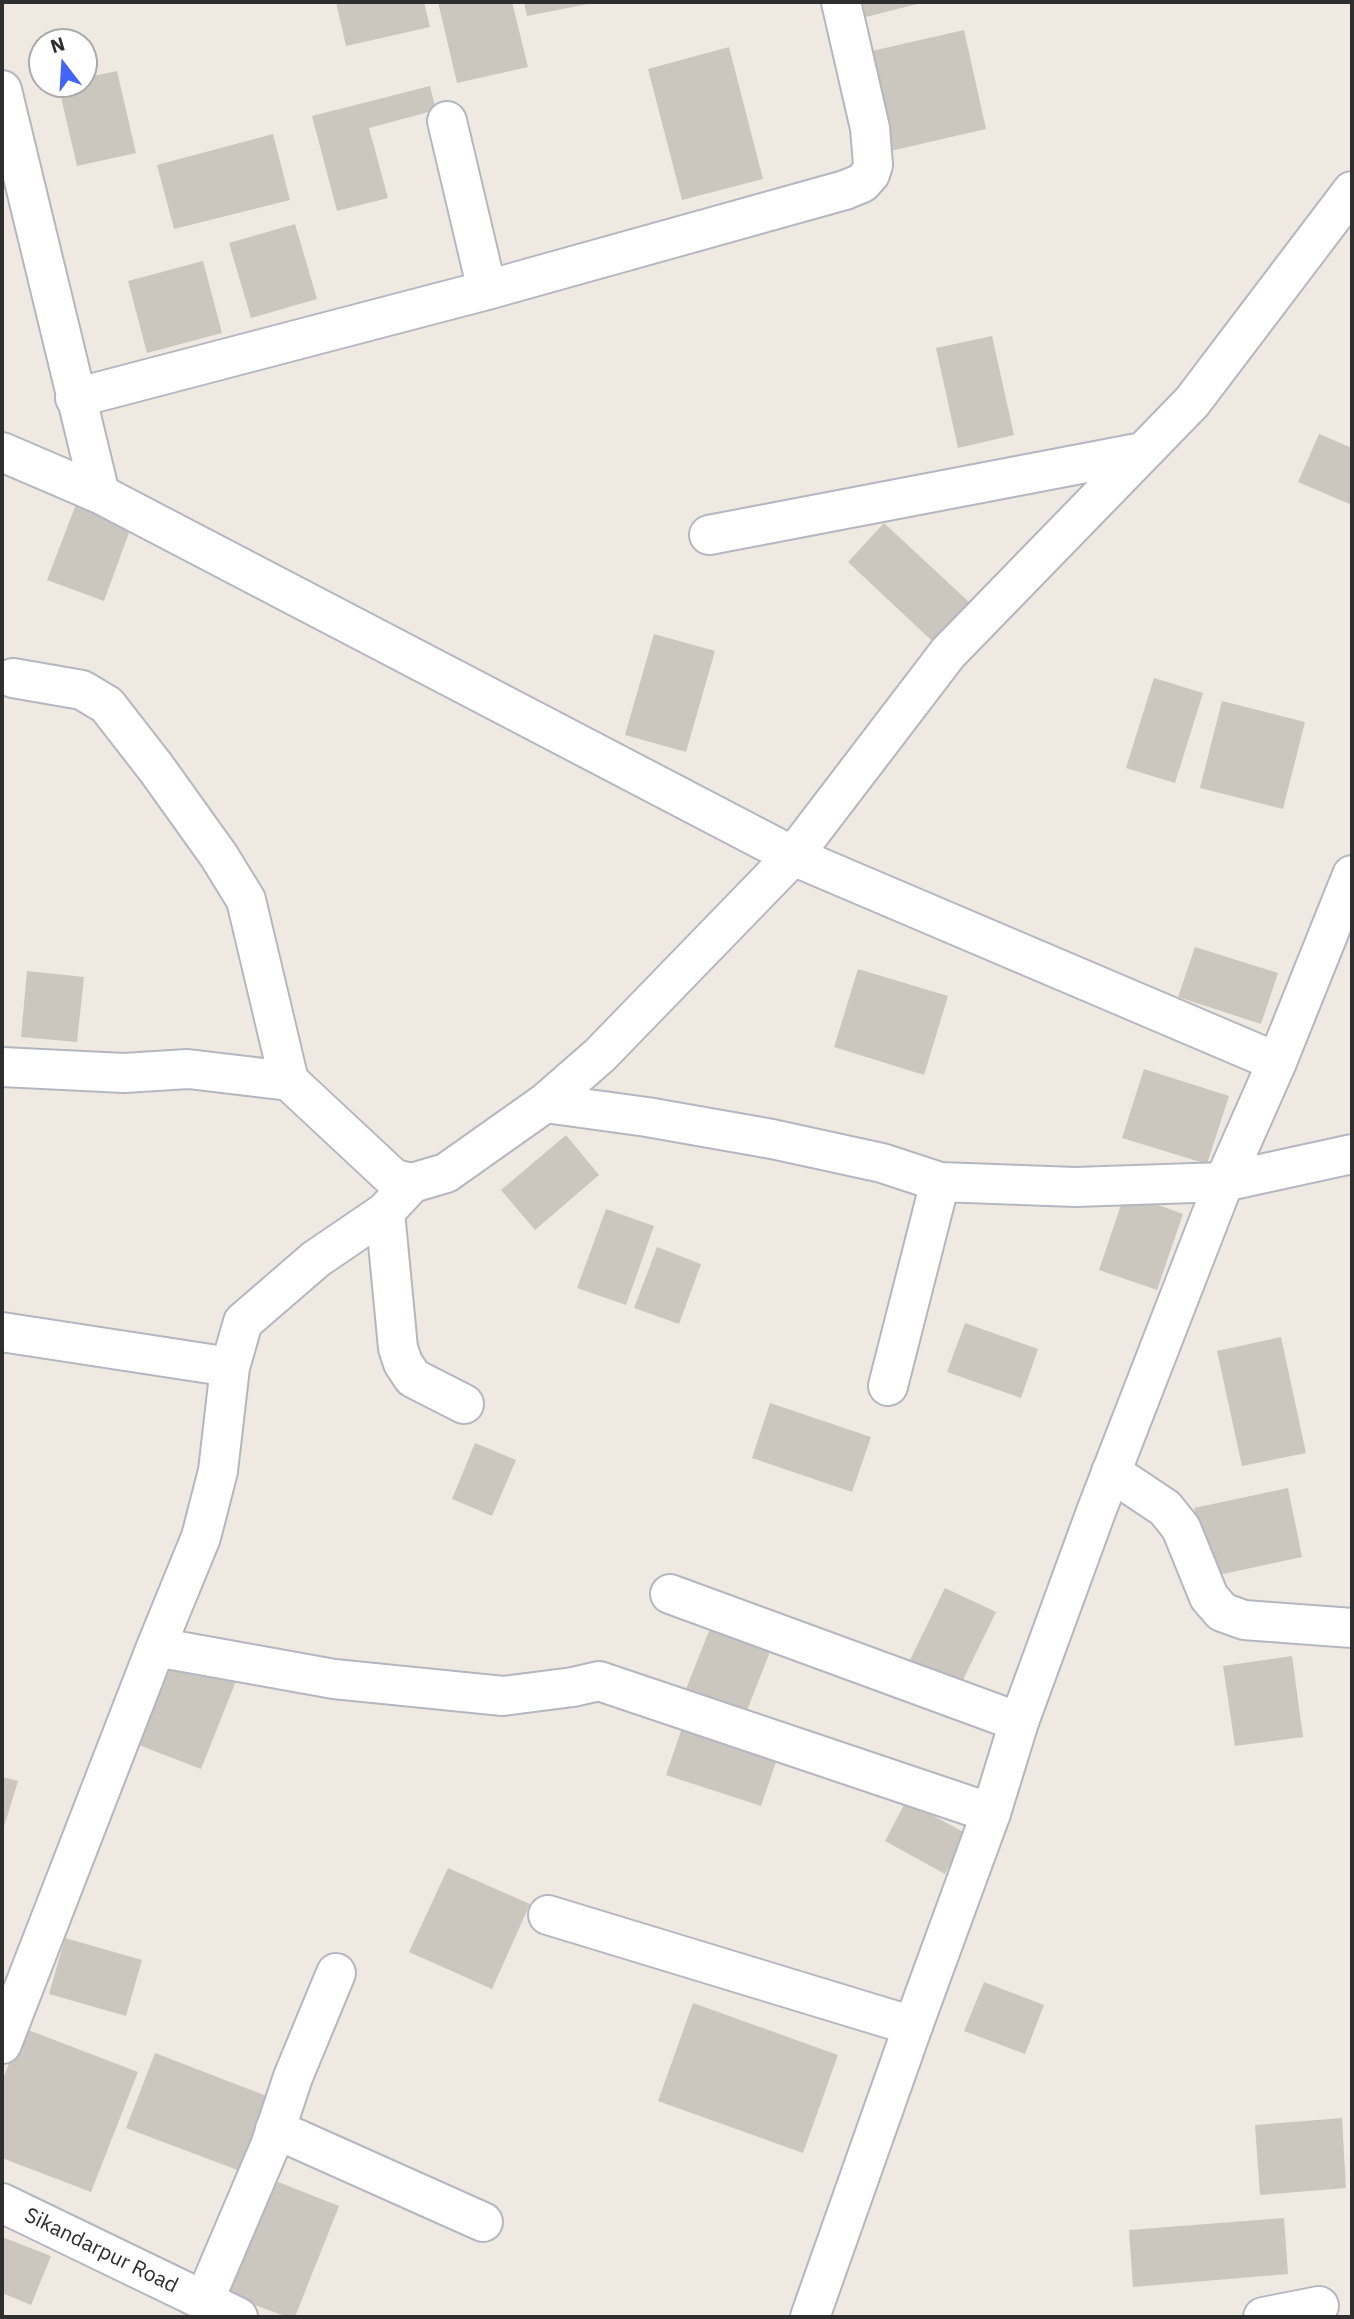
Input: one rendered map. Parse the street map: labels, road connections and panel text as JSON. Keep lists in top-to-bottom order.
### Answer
{
  "streets": {
    "street": ["Sikandarpur Road"]
  },
  "north": "top"
}
